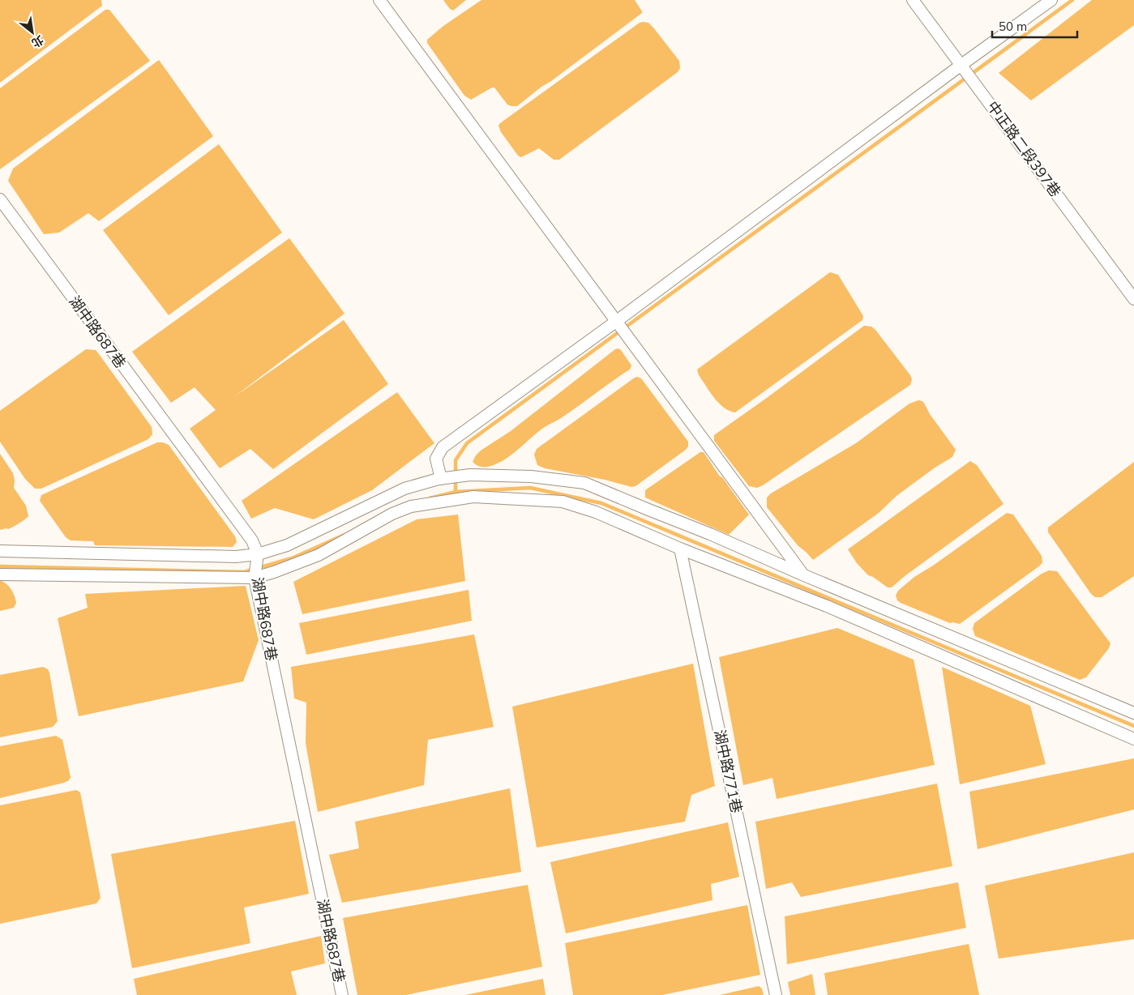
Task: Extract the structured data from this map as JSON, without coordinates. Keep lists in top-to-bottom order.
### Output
{
  "streets": {
    "street": ["中正路二段397巷", "湖中路687巷", "湖中路771巷"]
  },
  "scale_bar": "50 m",
  "north": "bottom right"
}
